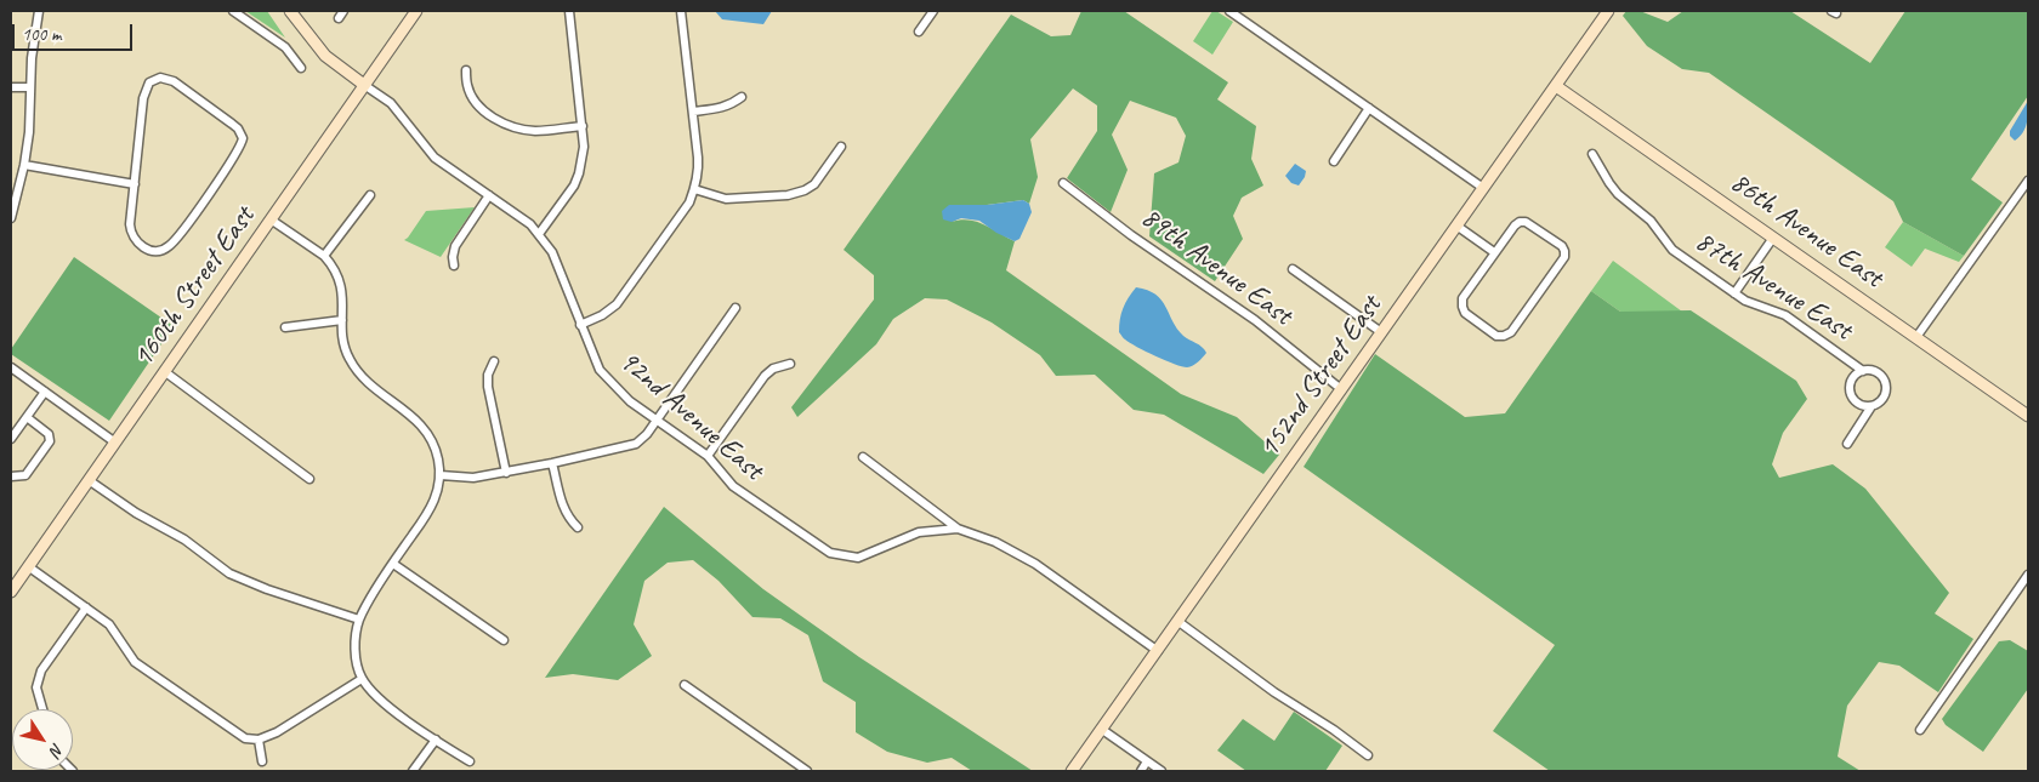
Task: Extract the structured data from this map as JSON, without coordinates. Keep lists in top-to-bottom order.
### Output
{
  "streets": {
    "street": [
      "86th Avenue East",
      "89th Avenue East",
      "87th Avenue East",
      "160th Street East",
      "152nd Street East",
      "92nd Avenue East"
    ]
  },
  "crossings": [
    ["86th Avenue East", "152nd Street East"],
    ["89th Avenue East", "152nd Street East"],
    ["160th Street East", "92nd Avenue East"]
  ],
  "scale_bar": "100 m",
  "north": "bottom right"
}
